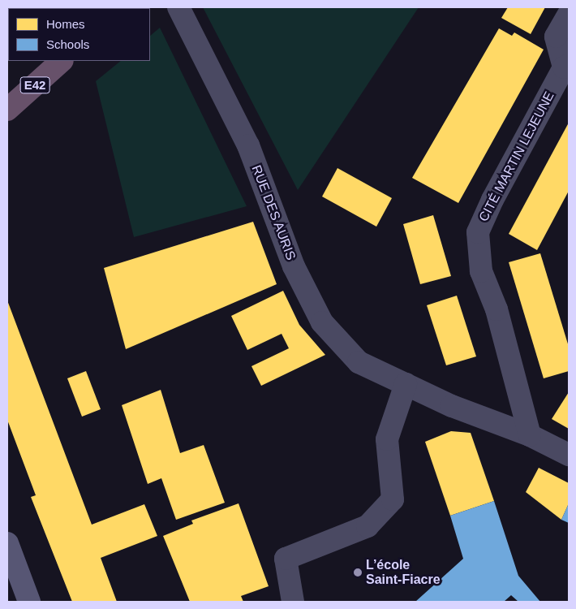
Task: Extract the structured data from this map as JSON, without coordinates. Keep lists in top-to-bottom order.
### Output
{
  "streets": {
    "highway": ["E42"],
    "street": ["CITÉ MARTIN LEJEUNE", "RUE DES AURIS"]
  },
  "crossings": [
    ["CITÉ MARTIN LEJEUNE", "RUE DES AURIS"]
  ],
  "places": ["L’école Saint-Fiacre"],
  "legend": ["Homes", "Schools"]
}
